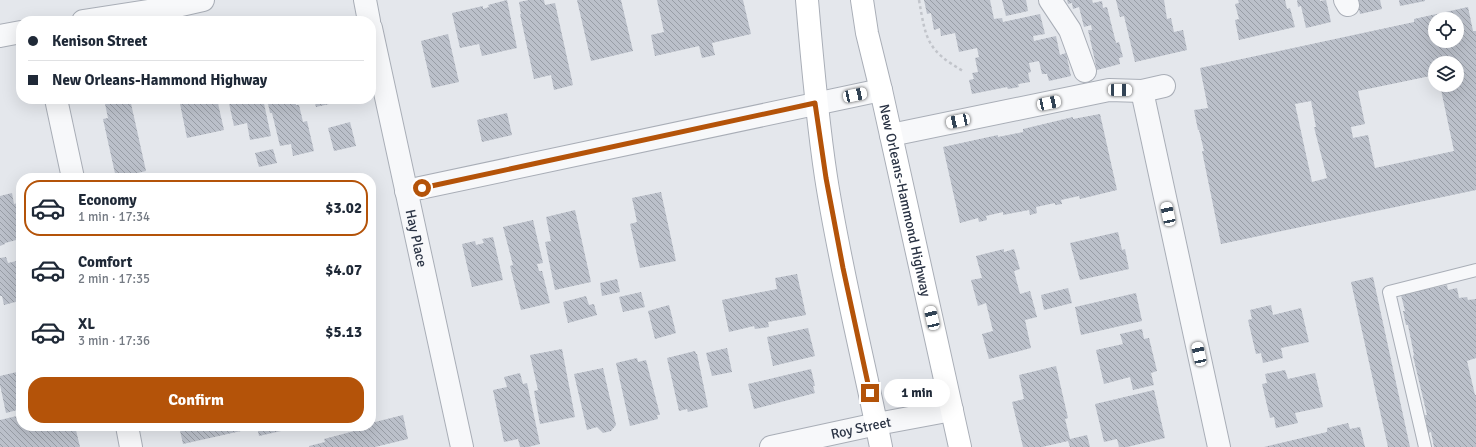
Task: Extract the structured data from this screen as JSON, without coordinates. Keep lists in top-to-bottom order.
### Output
{
  "streets": {
    "main road": ["New Orleans-Hammond Highway"],
    "street": ["Hay Place", "Roy Street"]
  },
  "crossings": [
    ["New Orleans-Hammond Highway", "Roy Street"]
  ],
  "page": {
    "banner": ["Kenison Street", "New Orleans-Hammond Highway"],
    "list": [
      {
        "name": "Economy",
        "note": "1 min · 17:34",
        "value": "$3.02"
      },
      {
        "name": "Comfort",
        "note": "2 min · 17:35",
        "value": "$4.07"
      },
      {
        "name": "XL",
        "note": "3 min · 17:36",
        "value": "$5.13"
      }
    ],
    "buttons": "Confirm",
    "bubble": "1 min"
  }
}
